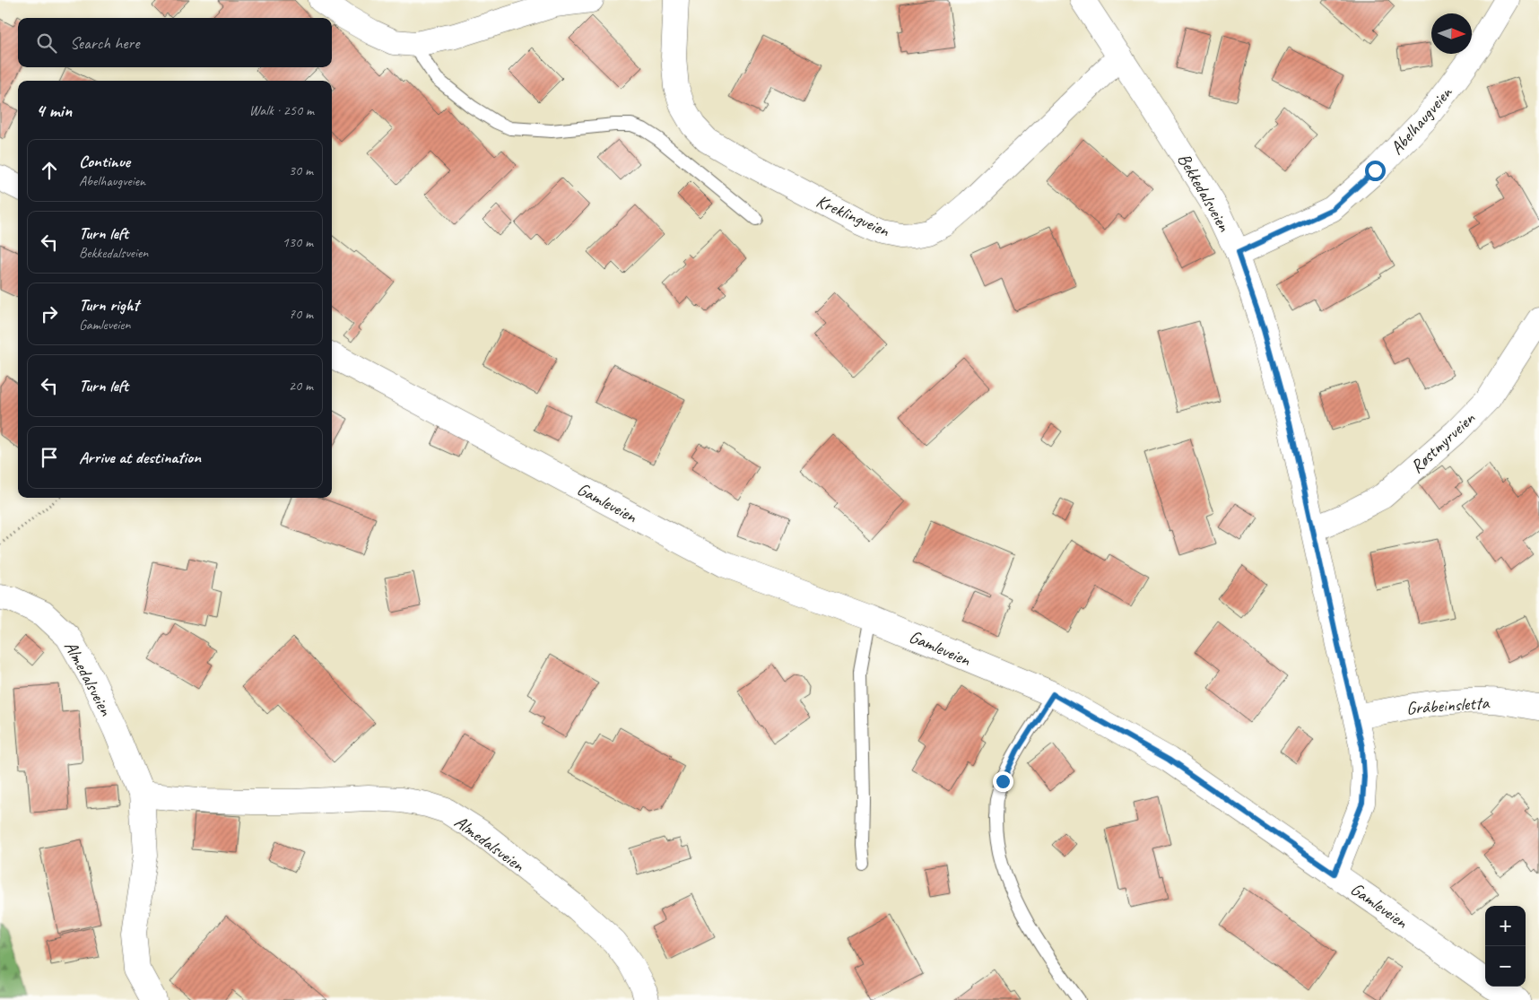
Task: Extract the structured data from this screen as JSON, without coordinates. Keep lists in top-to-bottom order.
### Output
{
  "streets": {
    "street": [
      "Abelhaugveien",
      "Bekkedalsveien",
      "Kreklingveien",
      "Røstmyrveien",
      "Gamleveien",
      "Almedalsveien",
      "Gråbeinsletta"
    ]
  },
  "crossings": [
    ["Abelhaugveien", "Bekkedalsveien"],
    ["Bekkedalsveien", "Kreklingveien"],
    ["Bekkedalsveien", "Røstmyrveien"],
    ["Bekkedalsveien", "Gamleveien"],
    ["Bekkedalsveien", "Gråbeinsletta"]
  ],
  "north": "right",
  "page": {
    "search": "Search here",
    "heading": ["4 min", "Walk · 250 m"],
    "list": [
      ["Continue", "Abelhaugveien", "30 m"],
      ["Turn left", "Bekkedalsveien", "130 m"],
      ["Turn right", "Gamleveien", "70 m"],
      ["Turn left", "20 m"],
      "Arrive at destination"
    ],
    "map_buttons": ["+", "−"]
  }
}
